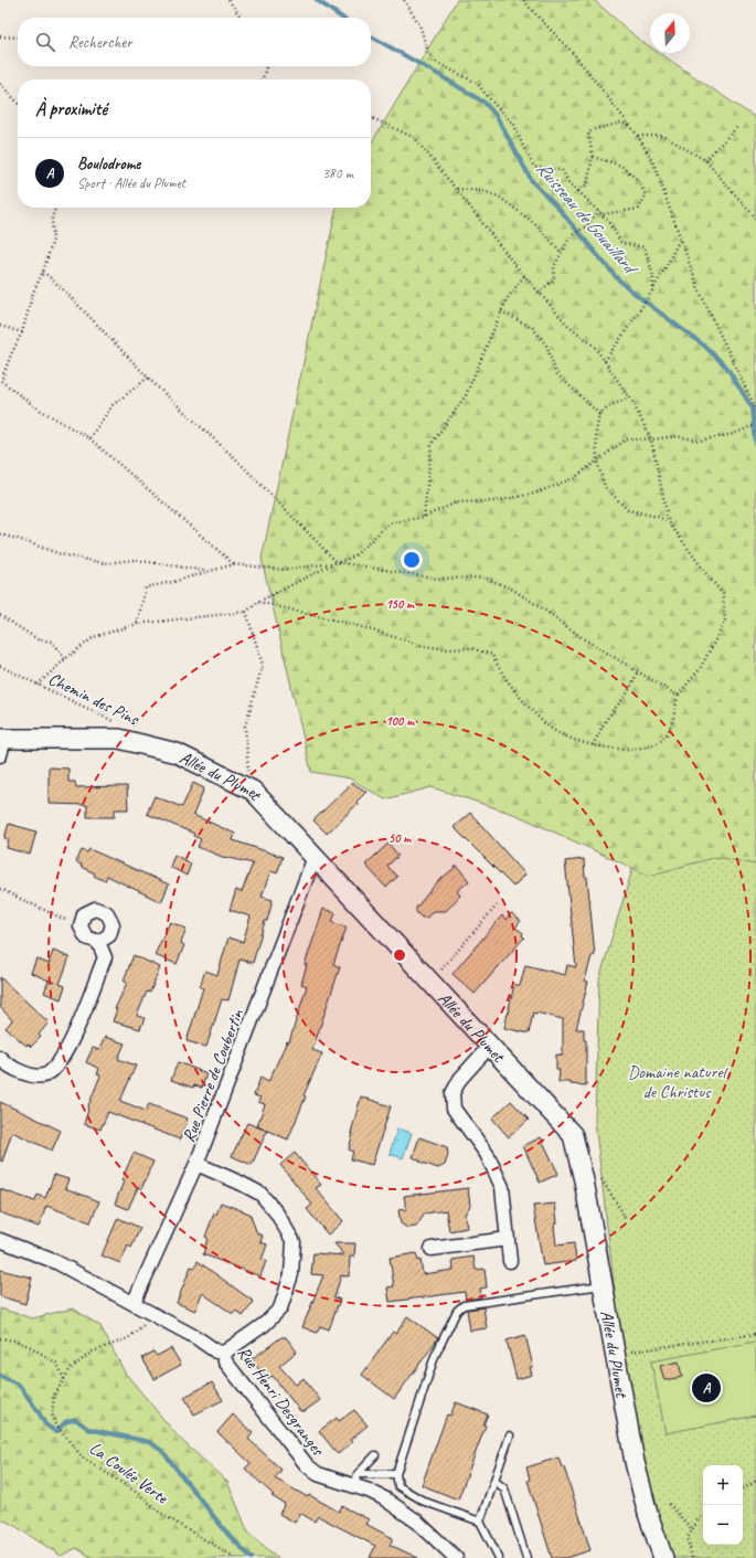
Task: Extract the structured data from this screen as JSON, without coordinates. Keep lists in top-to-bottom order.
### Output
{
  "streets": {
    "street": ["Allée du Plumet", "Rue Pierre de Coubertin", "Rue Henri Desgranges"],
    "path": ["Chemin des Pins", "La Coulée Verte"]
  },
  "crossings": [
    ["Allée du Plumet", "Rue Pierre de Coubertin"],
    ["Rue Pierre de Coubertin", "Rue Henri Desgranges"],
    ["Rue Henri Desgranges", "La Coulée Verte"]
  ],
  "water": ["Ruisseau de Gouaillard"],
  "parks": ["Domaine naturel de Christus"],
  "north": "top",
  "page": {
    "search": "Rechercher",
    "heading": "À proximité",
    "list": [
      {
        "mark": "A",
        "name": "Boulodrome",
        "note": "Sport · Allée du Plumet",
        "value": "380 m"
      }
    ],
    "pins": "A",
    "map_buttons": ["+", "−"]
  },
  "rings": ["150 m", "100 m", "50 m"]
}
